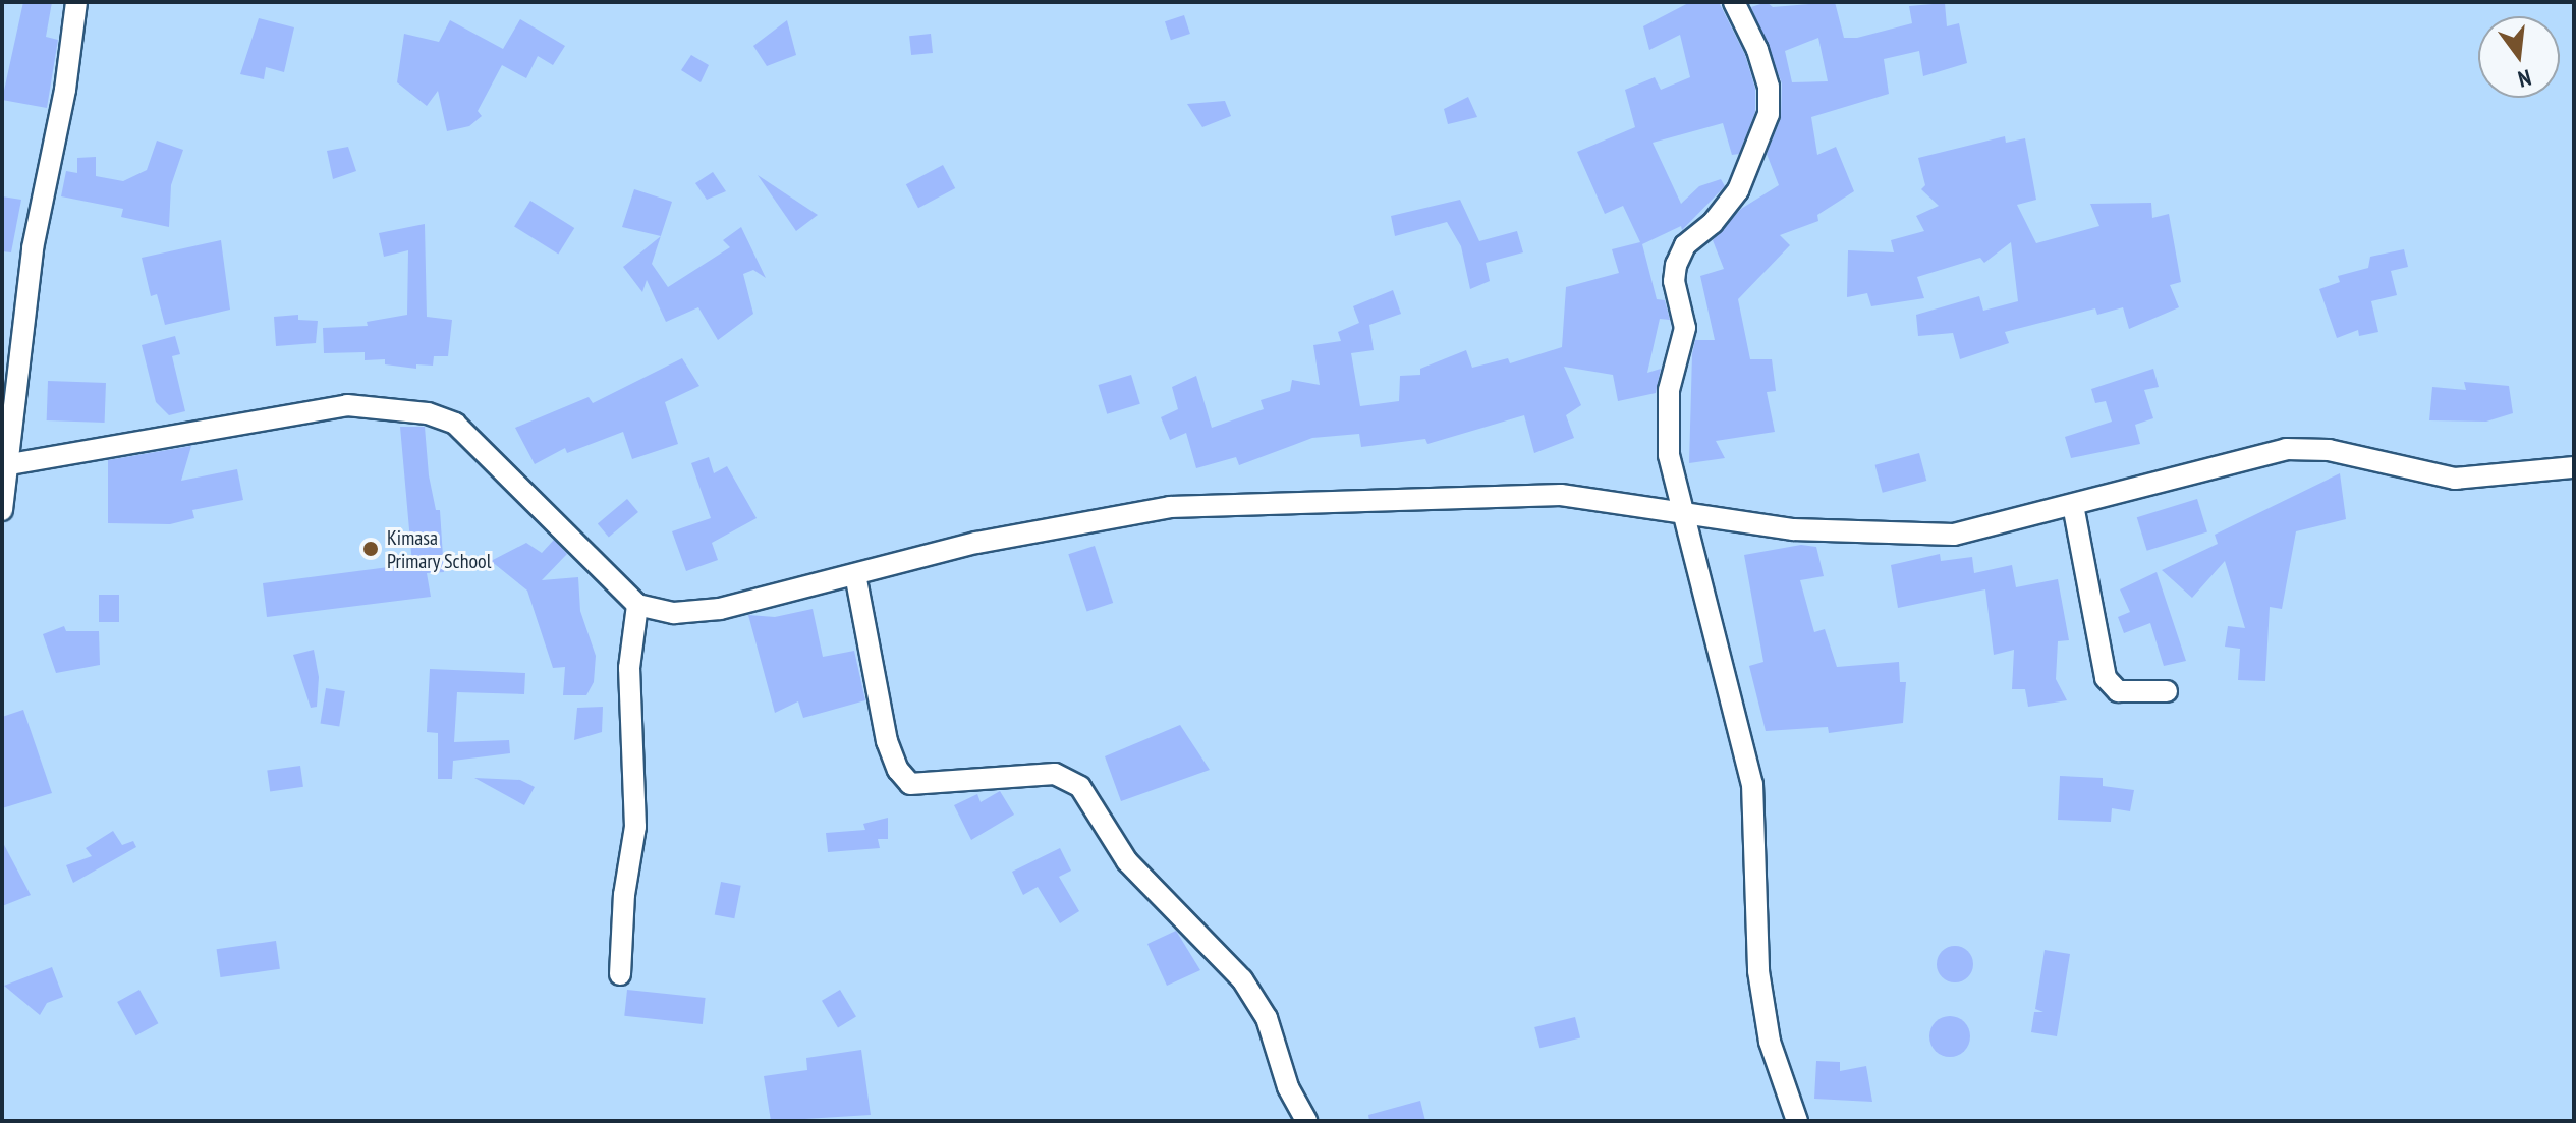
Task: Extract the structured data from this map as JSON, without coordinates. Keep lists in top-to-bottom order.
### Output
{
  "places": ["Kimasa Primary School"],
  "north": "bottom"
}
